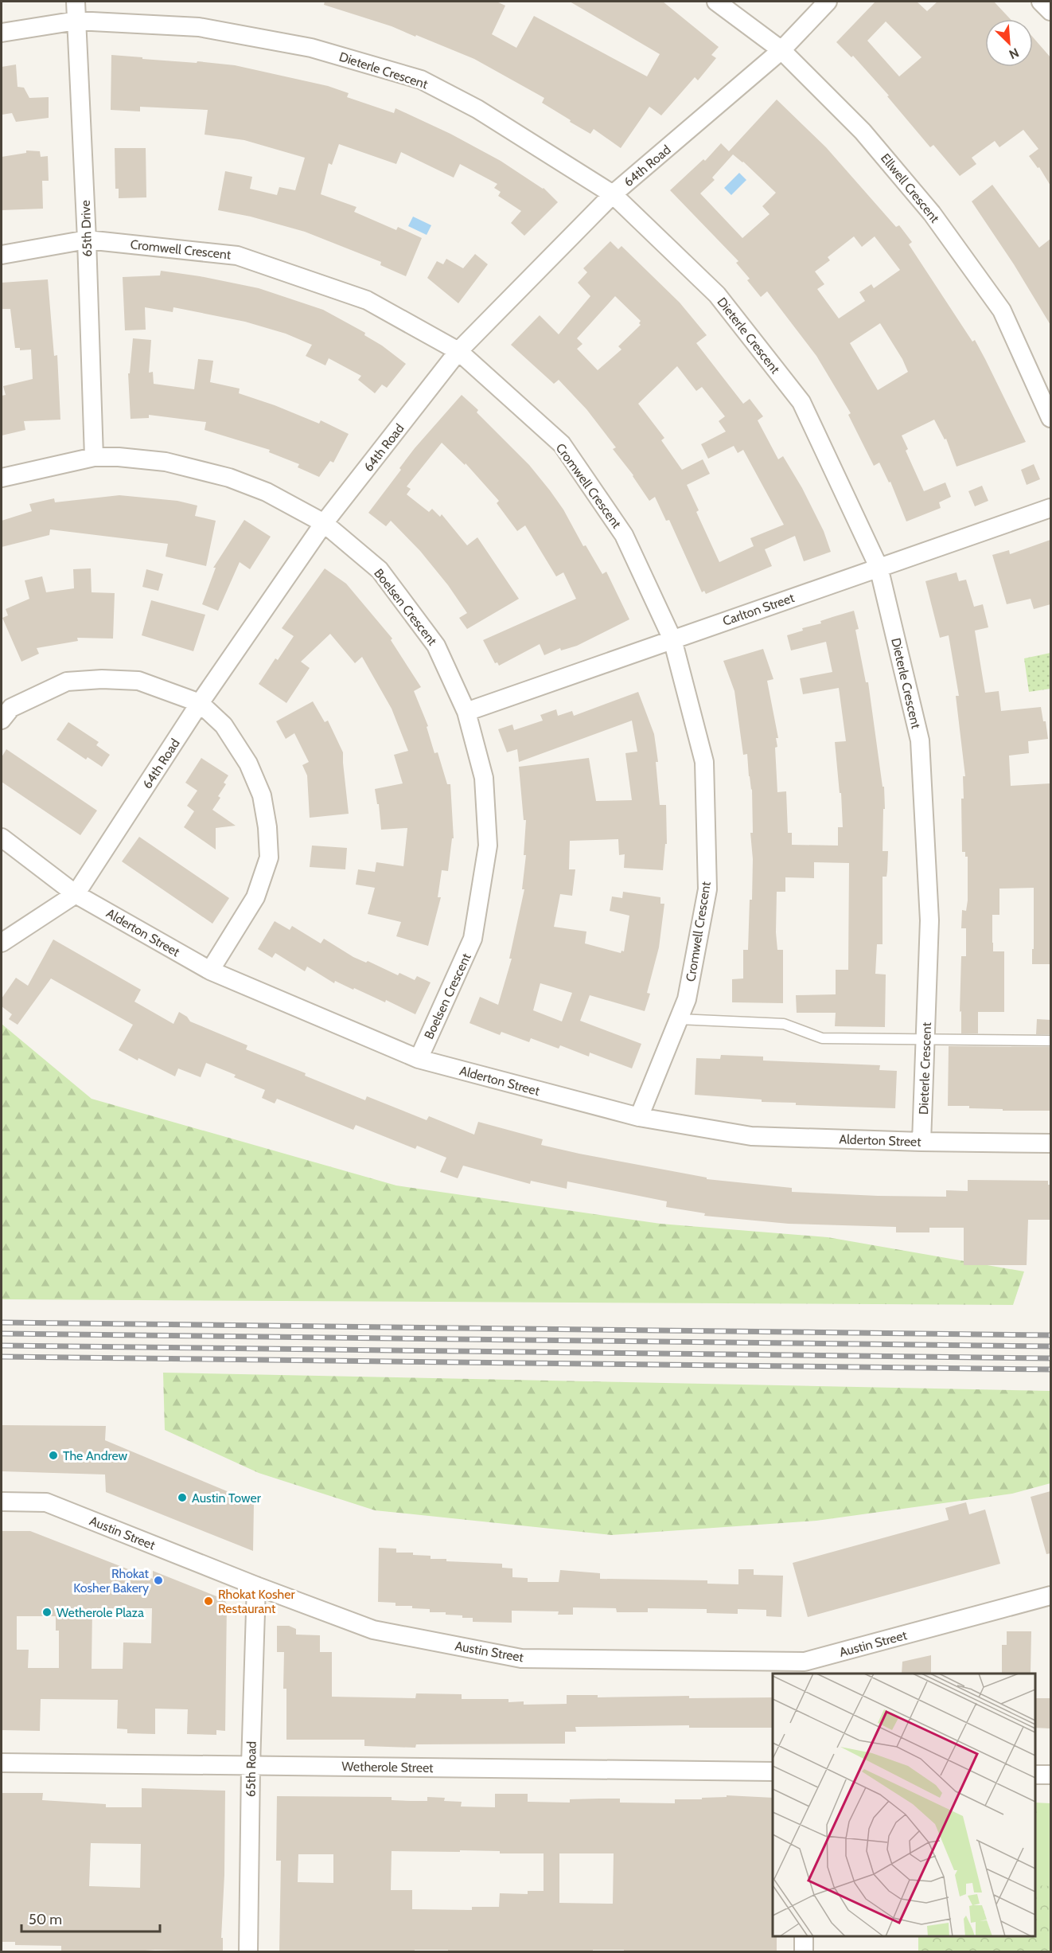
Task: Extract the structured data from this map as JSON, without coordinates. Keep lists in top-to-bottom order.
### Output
{
  "streets": {
    "street": [
      "Dieterle Crescent",
      "64th Road",
      "Ellwell Crescent",
      "65th Drive",
      "Cromwell Crescent",
      "Boelsen Crescent",
      "Carlton Street",
      "Alderton Street",
      "Austin Street",
      "Wetherole Street",
      "65th Road"
    ]
  },
  "crossings": [
    ["Dieterle Crescent", "64th Road"],
    ["Dieterle Crescent", "65th Drive"],
    ["Dieterle Crescent", "Carlton Street"],
    ["Dieterle Crescent", "Alderton Street"],
    ["64th Road", "Ellwell Crescent"],
    ["64th Road", "Cromwell Crescent"],
    ["64th Road", "Boelsen Crescent"],
    ["64th Road", "Alderton Street"],
    ["65th Drive", "Cromwell Crescent"],
    ["65th Drive", "Boelsen Crescent"],
    ["Cromwell Crescent", "Carlton Street"],
    ["Cromwell Crescent", "Alderton Street"],
    ["Boelsen Crescent", "Carlton Street"],
    ["Boelsen Crescent", "Alderton Street"],
    ["Austin Street", "65th Road"],
    ["Wetherole Street", "65th Road"]
  ],
  "places": [
    "The Andrew",
    "Austin Tower",
    "Rhokat Kosher Bakery",
    "Rhokat Kosher Restaurant",
    "Wetherole Plaza"
  ],
  "scale_bar": "50 m",
  "north": "bottom right"
}
